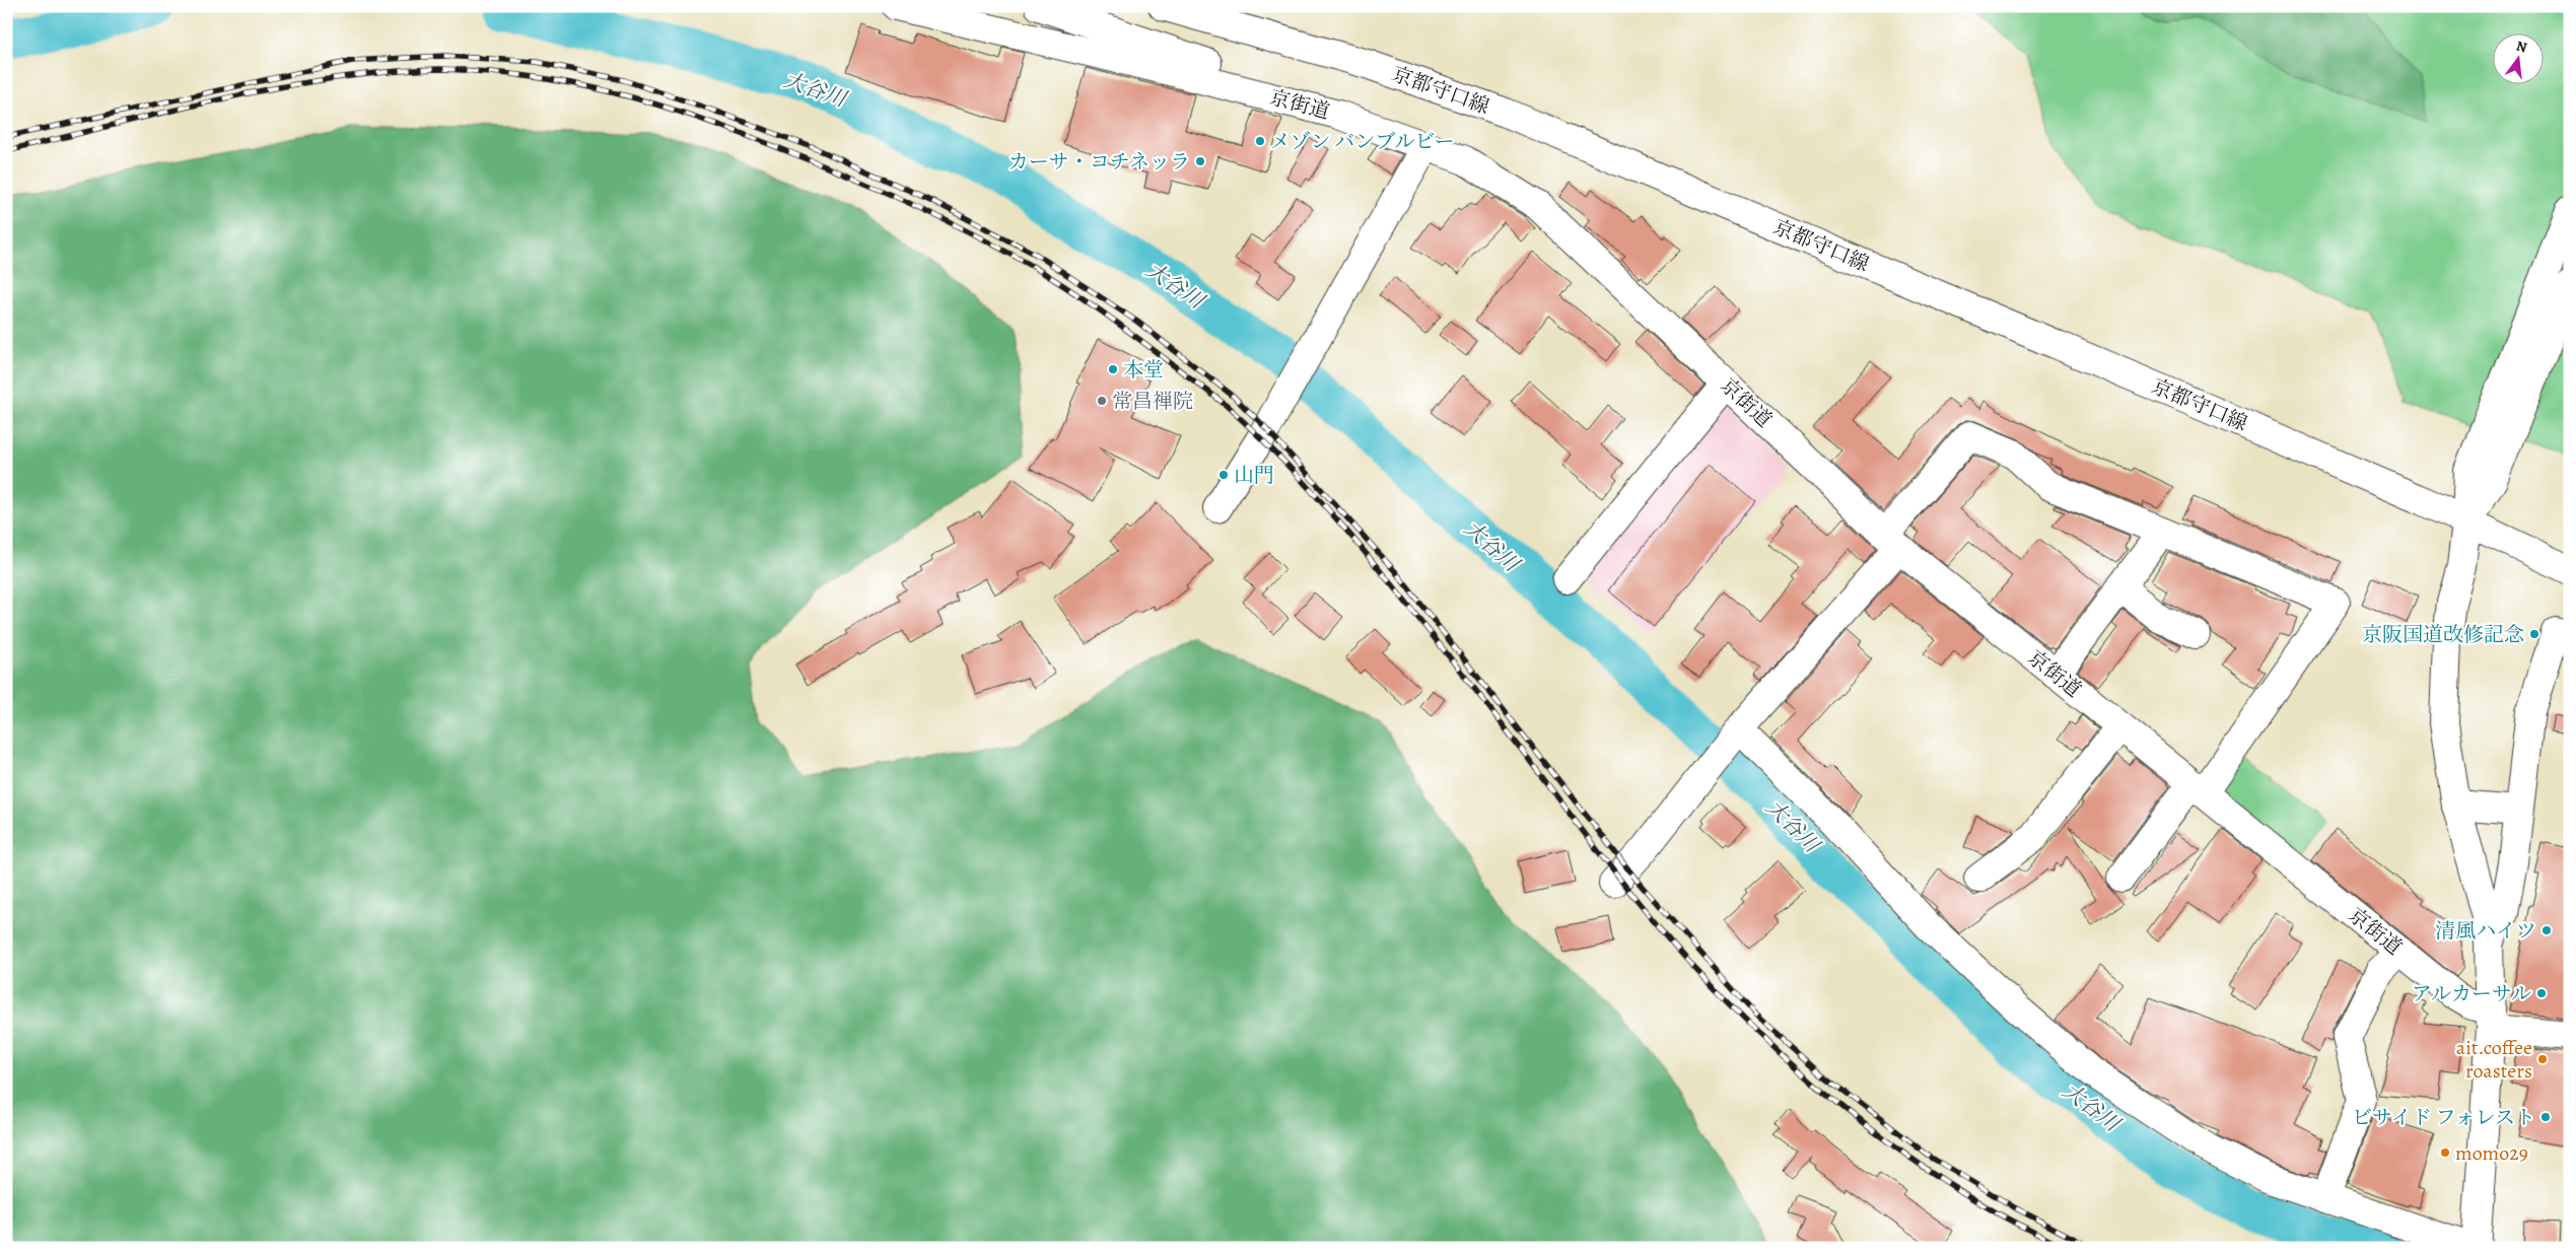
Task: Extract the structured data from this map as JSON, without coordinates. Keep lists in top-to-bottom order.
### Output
{
  "streets": {
    "street": ["京都守口線", "京街道"]
  },
  "water": ["大谷川"],
  "places": [
    "メゾン バンブルビー",
    "カーサ・コチネッラ",
    "本堂",
    "常昌禅院",
    "山門",
    "京阪国道改修記念",
    "清風ハイツ",
    "アルカーサル",
    "ait.coffee roasters",
    "ビサイド フォレスト",
    "momo29"
  ],
  "north": "top"
}
